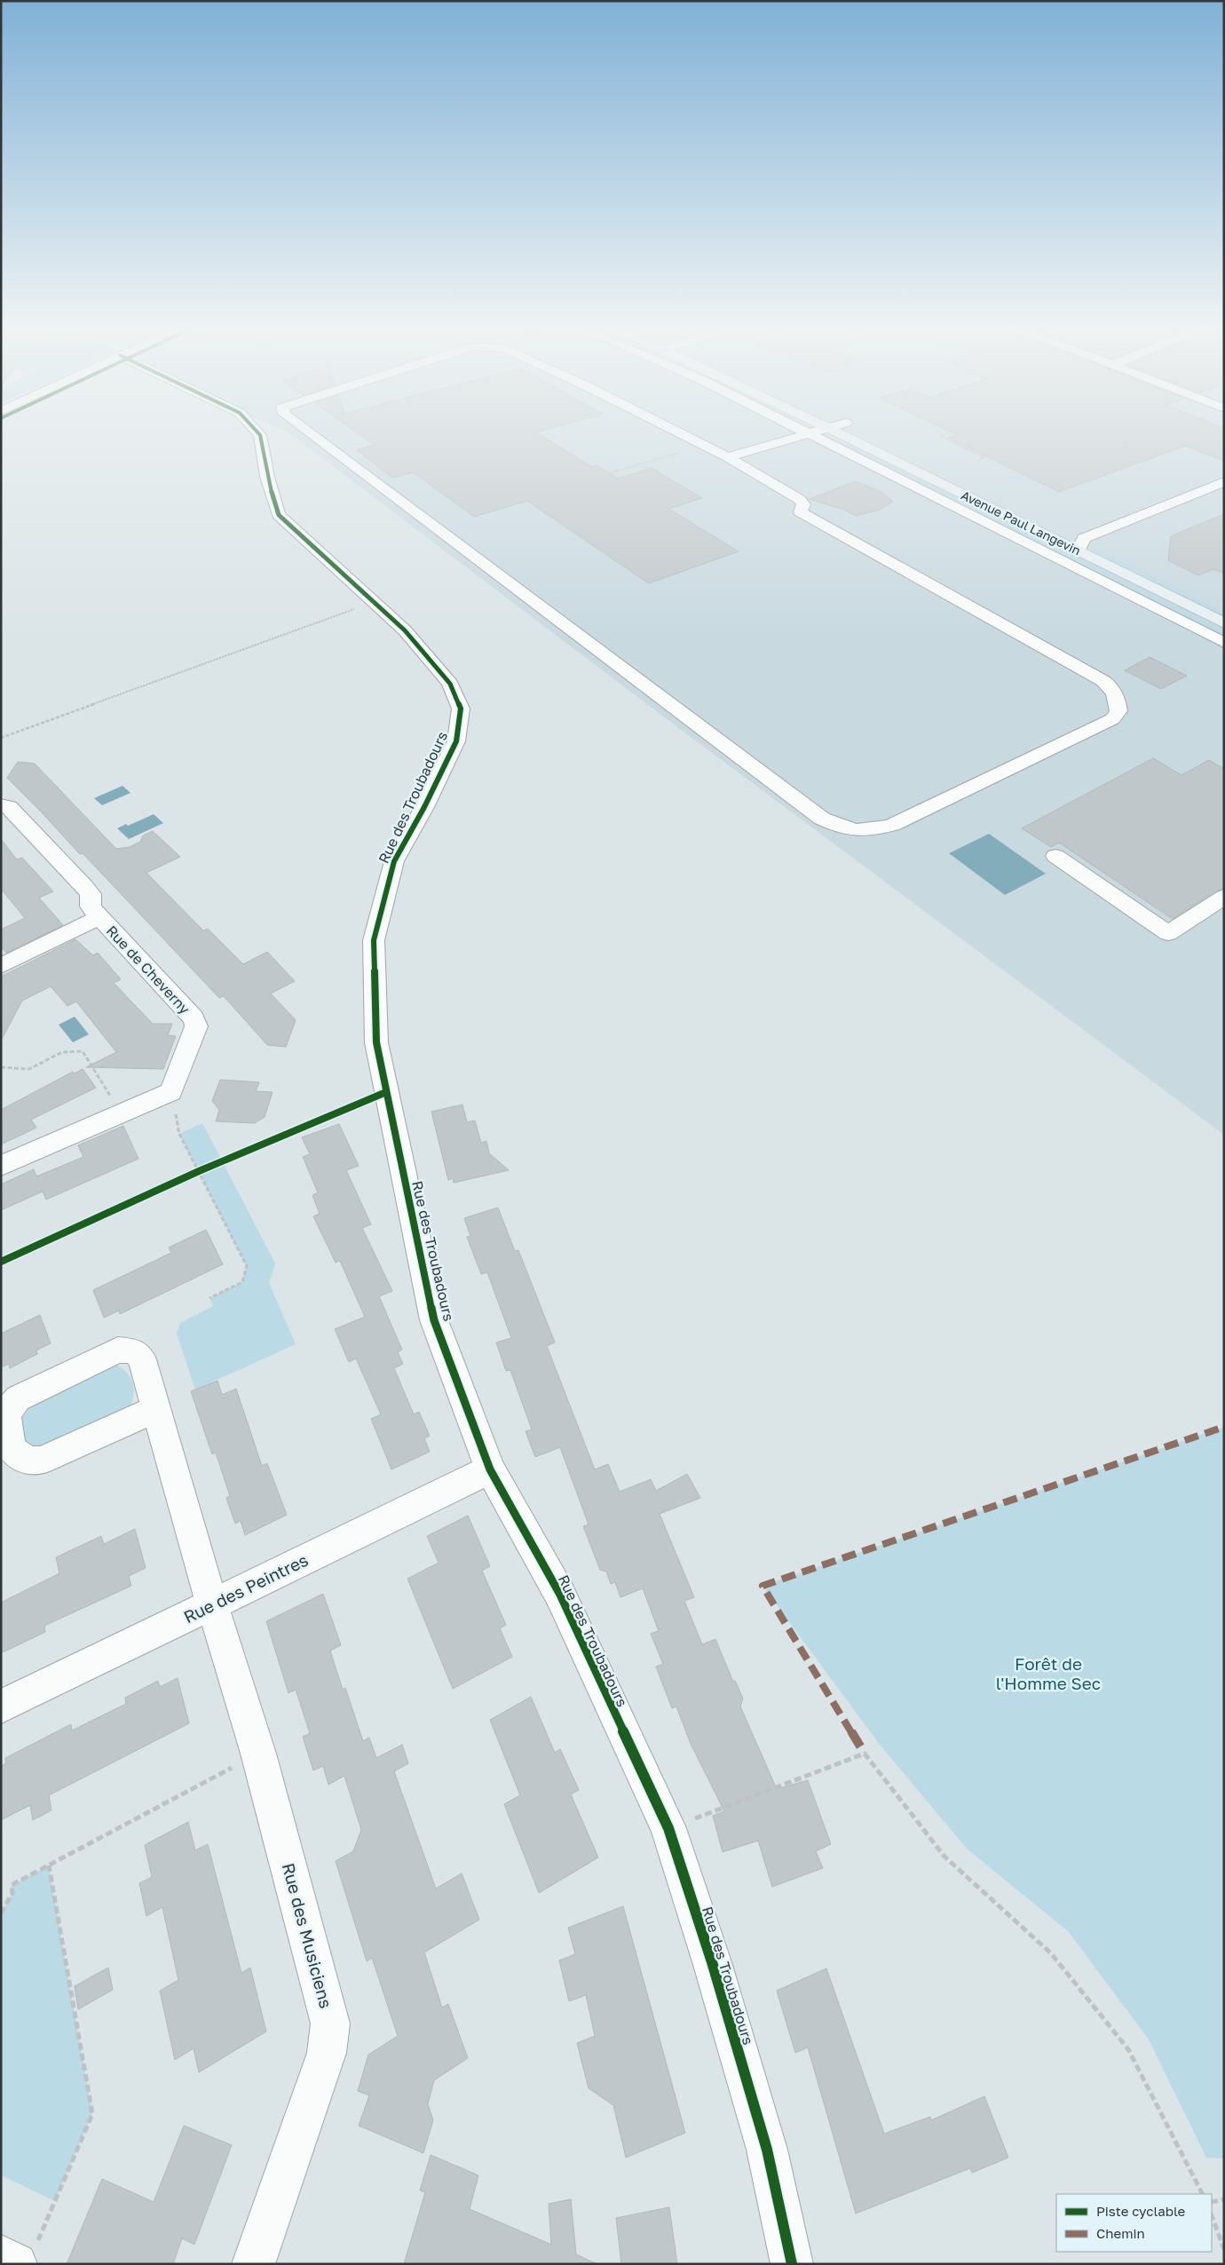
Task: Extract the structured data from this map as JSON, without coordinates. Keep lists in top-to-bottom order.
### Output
{
  "streets": {
    "main road": ["Avenue Paul Langevin"],
    "street": [
      "Rue des Troubadours",
      "Rue de Cheverny",
      "Rue des Peintres",
      "Rue des Musiciens"
    ]
  },
  "crossings": [
    ["Rue des Troubadours", "Rue des Peintres"],
    ["Rue des Peintres", "Rue des Musiciens"]
  ],
  "parks": ["Forêt de l'Homme Sec"],
  "legend": ["Piste cyclable", "Chemin"]
}
